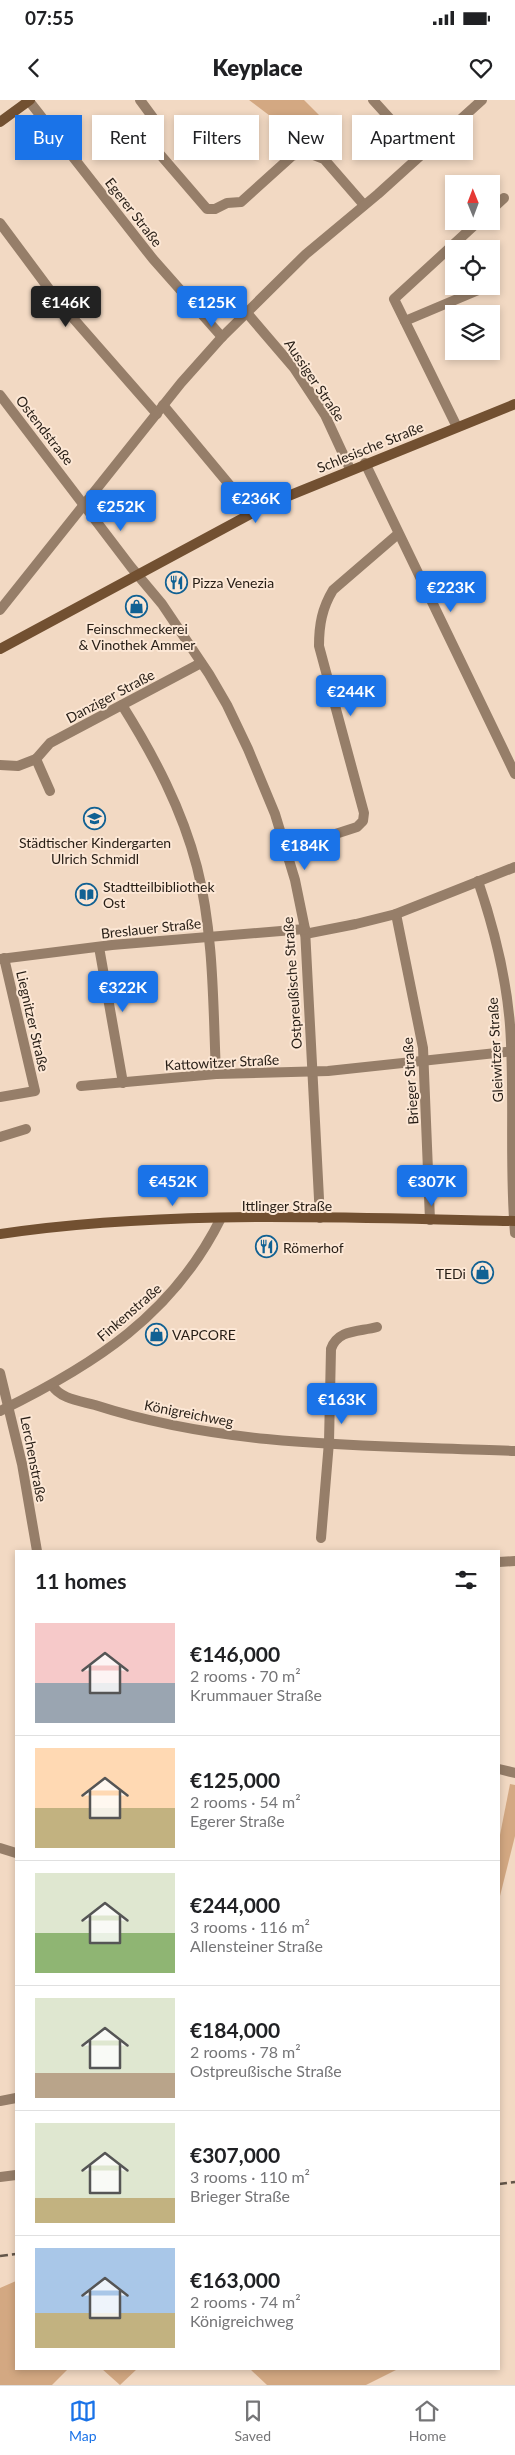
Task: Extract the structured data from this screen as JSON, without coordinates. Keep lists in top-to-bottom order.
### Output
{
  "streets": {
    "street": [
      "Egerer Straße",
      "Aussiger Straße",
      "Ostendstraße",
      "Schlesische Straße",
      "Danziger Straße",
      "Breslauer Straße",
      "Ostpreußische Straße",
      "Liegnitzer Straße",
      "Gleiwitzer Straße",
      "Kattowitzer Straße",
      "Brieger Straße",
      "Ittlinger Straße",
      "Finkenstraße",
      "Königreichweg",
      "Lerchenstraße"
    ]
  },
  "crossings": [
    ["Aussiger Straße", "Schlesische Straße"],
    ["Ostendstraße", "Ostpreußische Straße"],
    ["Schlesische Straße", "Ostpreußische Straße"],
    ["Danziger Straße", "Ostpreußische Straße"],
    ["Breslauer Straße", "Ostpreußische Straße"],
    ["Breslauer Straße", "Liegnitzer Straße"],
    ["Breslauer Straße", "Gleiwitzer Straße"],
    ["Breslauer Straße", "Brieger Straße"],
    ["Ostpreußische Straße", "Kattowitzer Straße"],
    ["Ostpreußische Straße", "Ittlinger Straße"],
    ["Gleiwitzer Straße", "Kattowitzer Straße"],
    ["Gleiwitzer Straße", "Ittlinger Straße"],
    ["Kattowitzer Straße", "Brieger Straße"],
    ["Brieger Straße", "Ittlinger Straße"],
    ["Ittlinger Straße", "Finkenstraße"],
    ["Finkenstraße", "Königreichweg"],
    ["Finkenstraße", "Lerchenstraße"]
  ],
  "places": {
    "restaurant": ["Pizza Venezia", "Römerhof"],
    "shop": ["Feinschmeckerei & Vinothek Ammer", "TEDi", "VAPCORE"],
    "school or university": ["Städtischer Kindergarten Ulrich Schmidl"],
    "library": ["Stadtteilbibliothek Ost"]
  },
  "north": "top",
  "page": {
    "status": "07:55",
    "header": "Keyplace",
    "chip": [
      "Buy",
      "Rent",
      "Filters",
      "New",
      "Apartment"
    ],
    "price": [
      "€146K",
      "€125K",
      "€236K",
      "€252K",
      "€223K",
      "€244K",
      "€184K",
      "€322K",
      "€452K",
      "€307K",
      "€163K"
    ],
    "heading": "11 homes",
    "list": [
      {
        "name": "€146,000",
        "note": "2 rooms · 70 m² · Krummauer Straße"
      },
      {
        "name": "€125,000",
        "note": "2 rooms · 54 m² · Egerer Straße"
      },
      {
        "name": "€244,000",
        "note": "3 rooms · 116 m² · Allensteiner Straße"
      },
      {
        "name": "€184,000",
        "note": "2 rooms · 78 m² · Ostpreußische Straße"
      },
      {
        "name": "€307,000",
        "note": "3 rooms · 110 m² · Brieger Straße"
      },
      {
        "name": "€163,000",
        "note": "2 rooms · 74 m² · Königreichweg"
      }
    ],
    "tabs": ["Map", "Saved", "Home"]
  }
}
